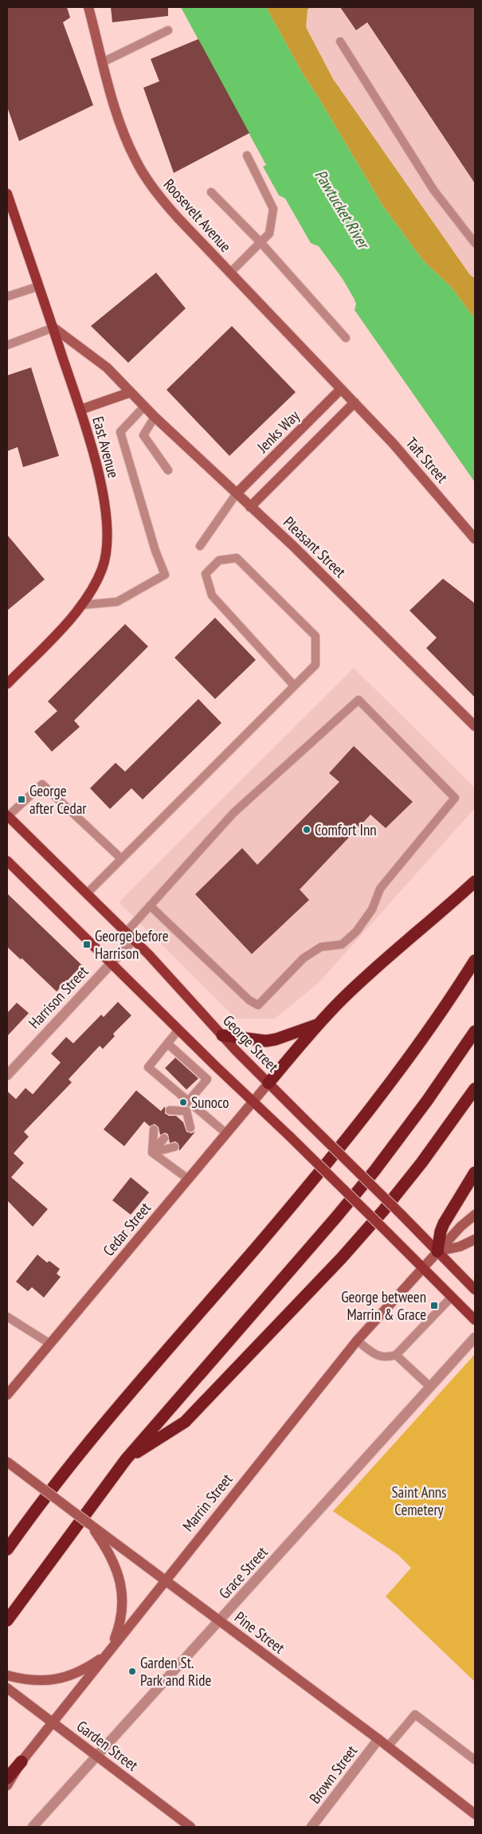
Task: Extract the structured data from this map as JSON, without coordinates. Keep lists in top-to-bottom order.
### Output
{
  "streets": {
    "main road": [
      "Roosevelt Avenue",
      "Jenks Way",
      "East Avenue",
      "Taft Street",
      "Pleasant Street",
      "George Street",
      "Cedar Street",
      "Marrin Street",
      "Pine Street",
      "Garden Street"
    ],
    "street": ["Harrison Street", "Grace Street", "Brown Street"]
  },
  "crossings": [
    ["Roosevelt Avenue", "Jenks Way"],
    ["Roosevelt Avenue", "Taft Street"],
    ["Jenks Way", "Pleasant Street"],
    ["East Avenue", "Pleasant Street"],
    ["Harrison Street", "George Street"],
    ["George Street", "Cedar Street"],
    ["Marrin Street", "Pine Street"],
    ["Marrin Street", "Garden Street"],
    ["Grace Street", "Pine Street"],
    ["Grace Street", "Garden Street"],
    ["Pine Street", "Brown Street"]
  ],
  "water": ["Pawtucket River"],
  "parks": ["Saint Anns Cemetery"],
  "places": {
    "transit": ["George after Cedar", "George before Harrison", "George between Marrin & Grace"],
    "other": ["Comfort Inn", "Sunoco", "Garden St. Park and Ride"]
  }
}
